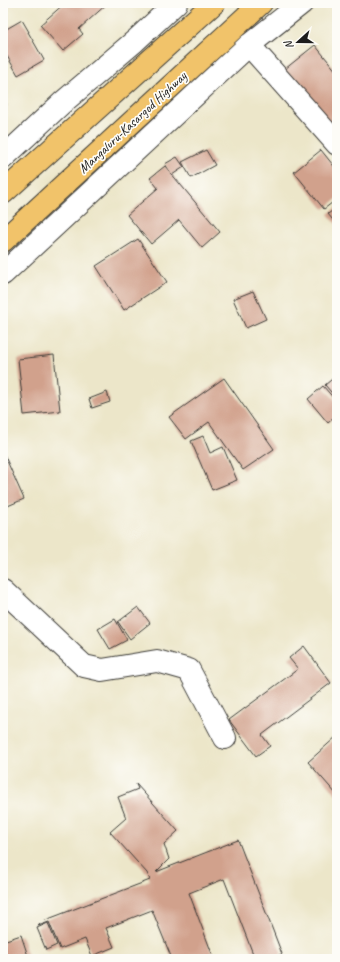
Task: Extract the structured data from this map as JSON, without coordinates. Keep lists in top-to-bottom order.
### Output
{
  "streets": {
    "highway": ["Mangaluru-Kasargod Highway"]
  },
  "north": "left"
}
